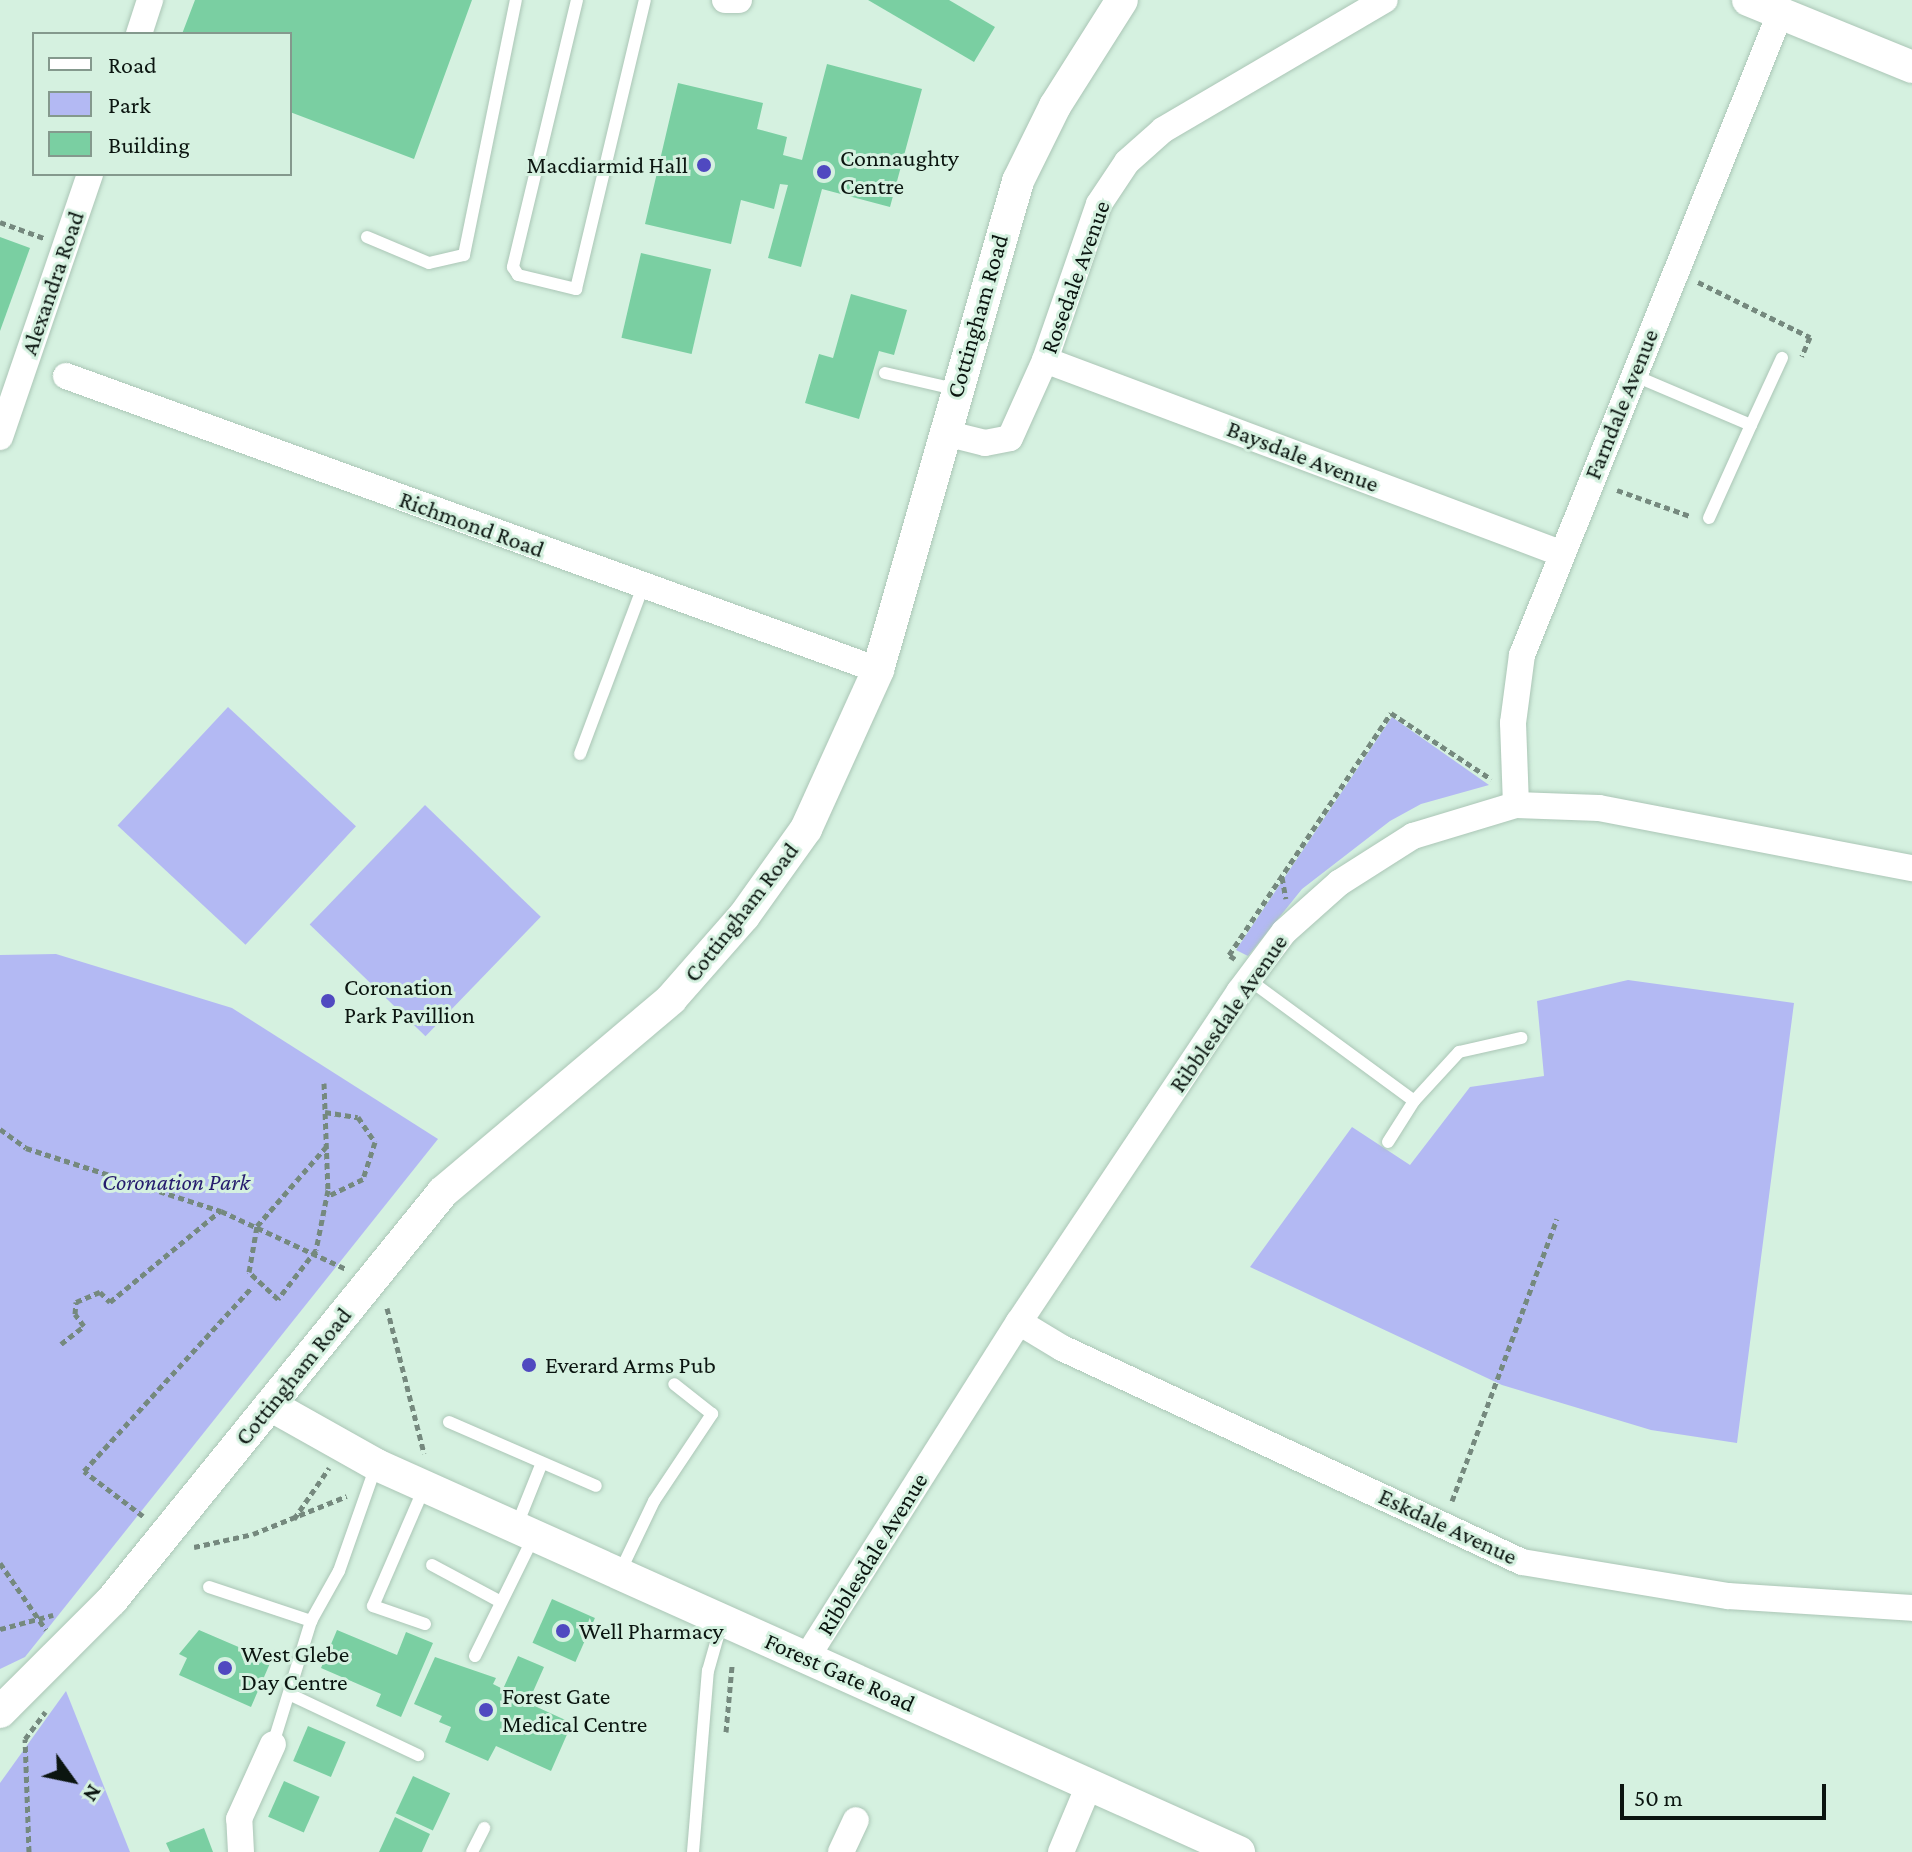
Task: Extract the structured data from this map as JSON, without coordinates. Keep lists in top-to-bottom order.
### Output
{
  "streets": {
    "street": [
      "Rosedale Avenue",
      "Alexandra Road",
      "Cottingham Road",
      "Farndale Avenue",
      "Baysdale Avenue",
      "Richmond Road",
      "Ribblesdale Avenue",
      "Eskdale Avenue",
      "Forest Gate Road"
    ]
  },
  "crossings": [
    ["Rosedale Avenue", "Cottingham Road"],
    ["Rosedale Avenue", "Baysdale Avenue"],
    ["Cottingham Road", "Richmond Road"],
    ["Cottingham Road", "Forest Gate Road"],
    ["Farndale Avenue", "Baysdale Avenue"],
    ["Farndale Avenue", "Ribblesdale Avenue"],
    ["Ribblesdale Avenue", "Eskdale Avenue"],
    ["Ribblesdale Avenue", "Forest Gate Road"]
  ],
  "parks": ["Coronation Park"],
  "places": [
    "Macdiarmid Hall",
    "Connaughty Centre",
    "Coronation Park Pavillion",
    "Everard Arms Pub",
    "Well Pharmacy",
    "West Glebe Day Centre",
    "Forest Gate Medical Centre"
  ],
  "legend": ["Road", "Park", "Building"],
  "scale_bar": "50 m",
  "north": "bottom right"
}
